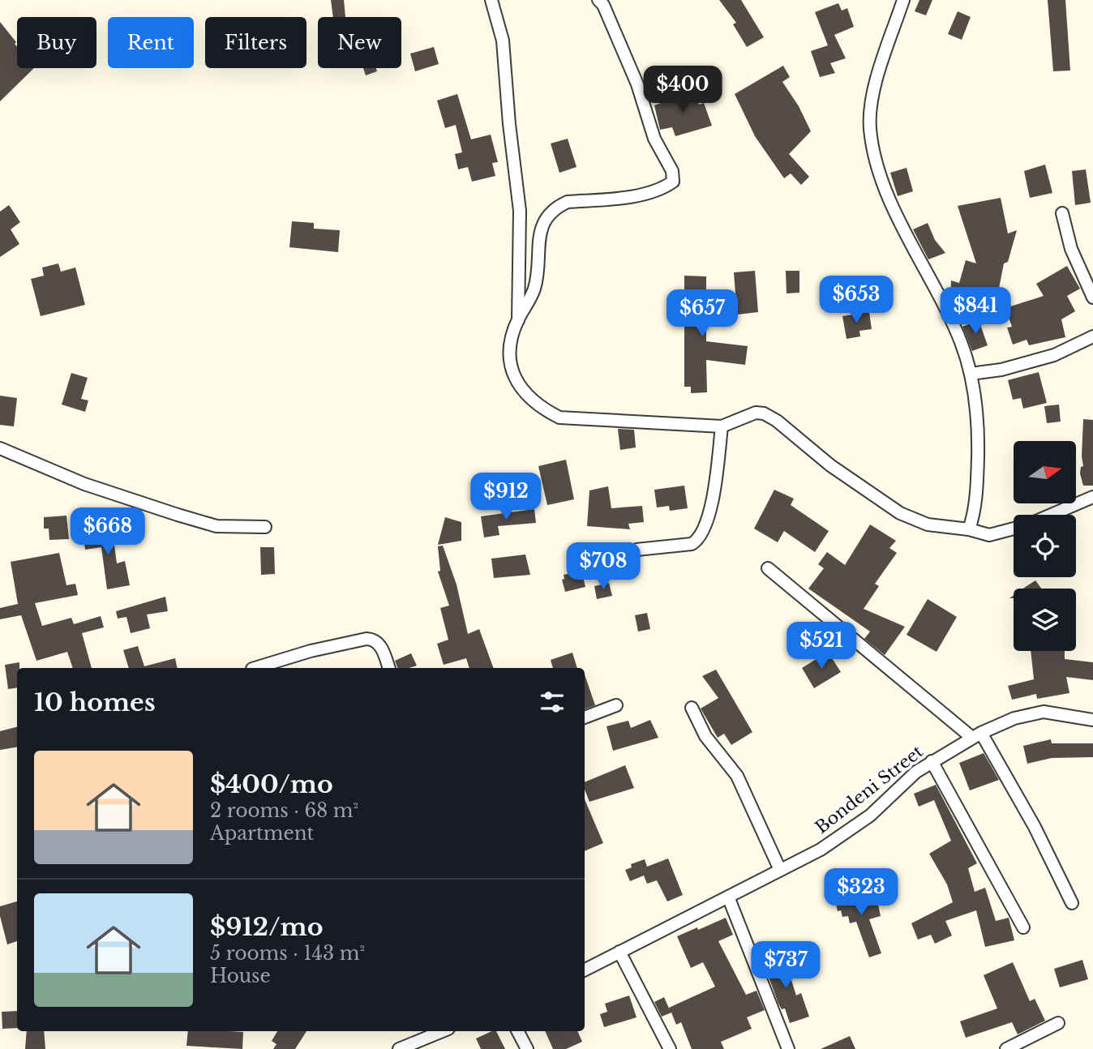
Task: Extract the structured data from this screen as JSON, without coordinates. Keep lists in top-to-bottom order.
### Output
{
  "streets": {
    "street": ["Bondeni Street"]
  },
  "north": "right",
  "page": {
    "chip": [
      "Buy",
      "Rent",
      "Filters",
      "New"
    ],
    "price": [
      "$400",
      "$653",
      "$841",
      "$657",
      "$912",
      "$668",
      "$708",
      "$521",
      "$323",
      "$737"
    ],
    "heading": "10 homes",
    "list": [
      {
        "name": "$400/mo",
        "note": "2 rooms · 68 m² · Apartment"
      },
      {
        "name": "$912/mo",
        "note": "5 rooms · 143 m² · House"
      }
    ]
  }
}
